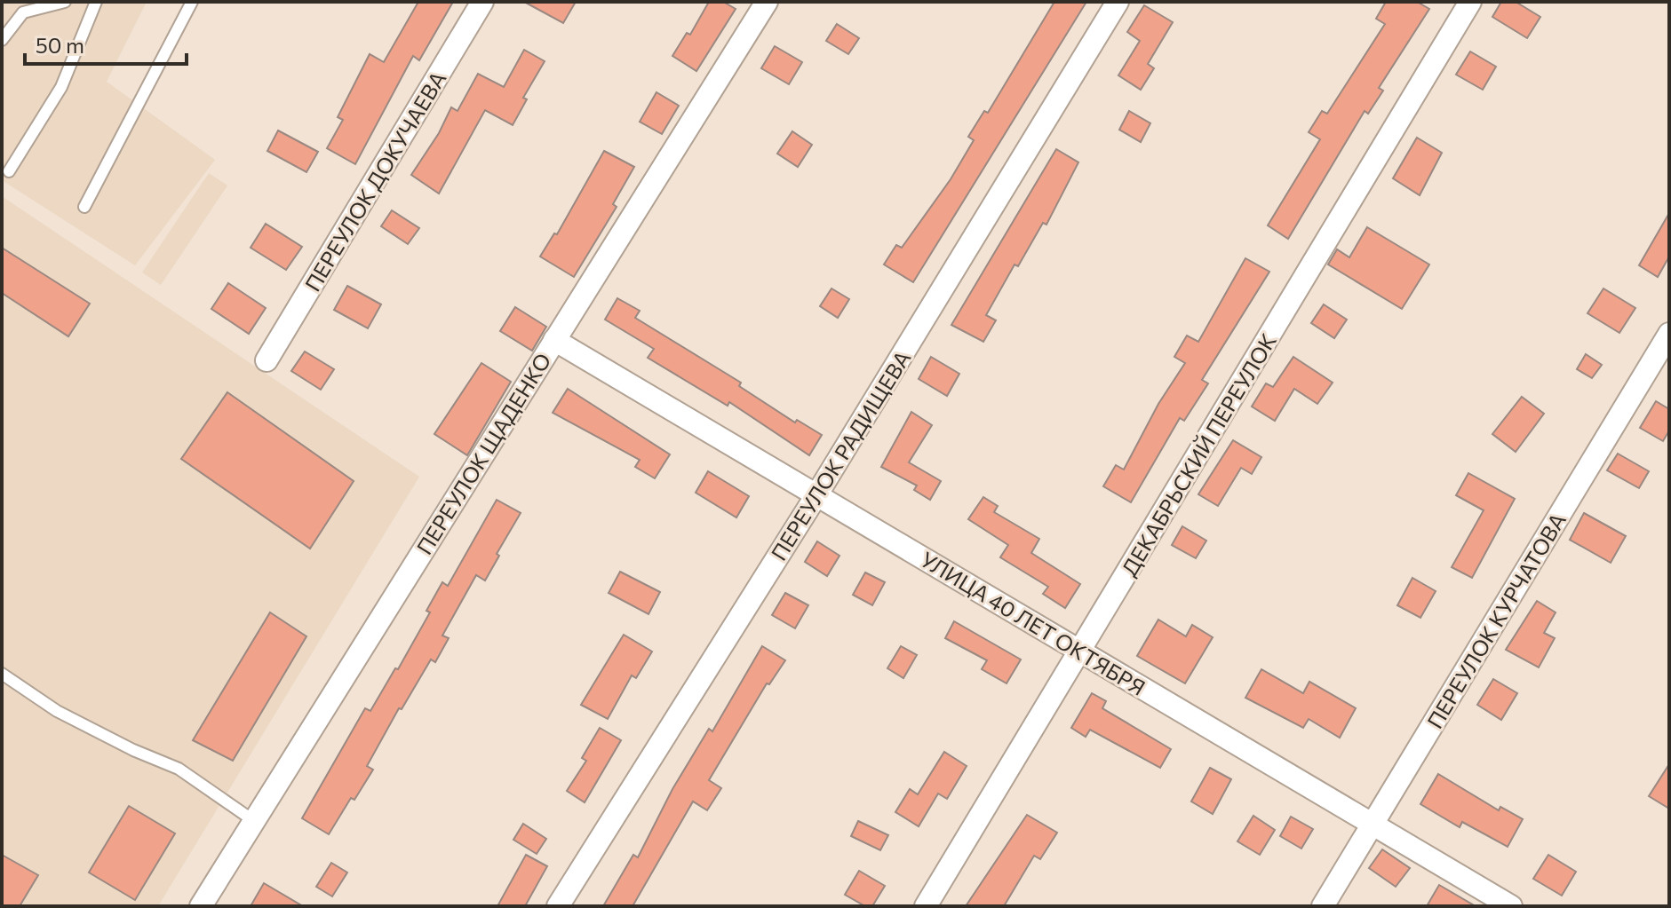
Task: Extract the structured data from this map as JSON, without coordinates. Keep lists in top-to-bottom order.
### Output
{
  "streets": {
    "street": [
      "ПЕРЕУЛОК ДОКУЧАЕВА",
      "ПЕРЕУЛОК ЩАДЕНКО",
      "ДЕКАБРЬСКИЙ ПЕРЕУЛОК",
      "ПЕРЕУЛОК РАДИЩЕВА",
      "ПЕРЕУЛОК КУРЧАТОВА",
      "УЛИЦА 40 ЛЕТ ОКТЯБРЯ"
    ]
  },
  "crossings": [
    ["ПЕРЕУЛОК ЩАДЕНКО", "УЛИЦА 40 ЛЕТ ОКТЯБРЯ"],
    ["ДЕКАБРЬСКИЙ ПЕРЕУЛОК", "УЛИЦА 40 ЛЕТ ОКТЯБРЯ"],
    ["ПЕРЕУЛОК РАДИЩЕВА", "УЛИЦА 40 ЛЕТ ОКТЯБРЯ"],
    ["ПЕРЕУЛОК КУРЧАТОВА", "УЛИЦА 40 ЛЕТ ОКТЯБРЯ"]
  ],
  "scale_bar": "50 m"
}
